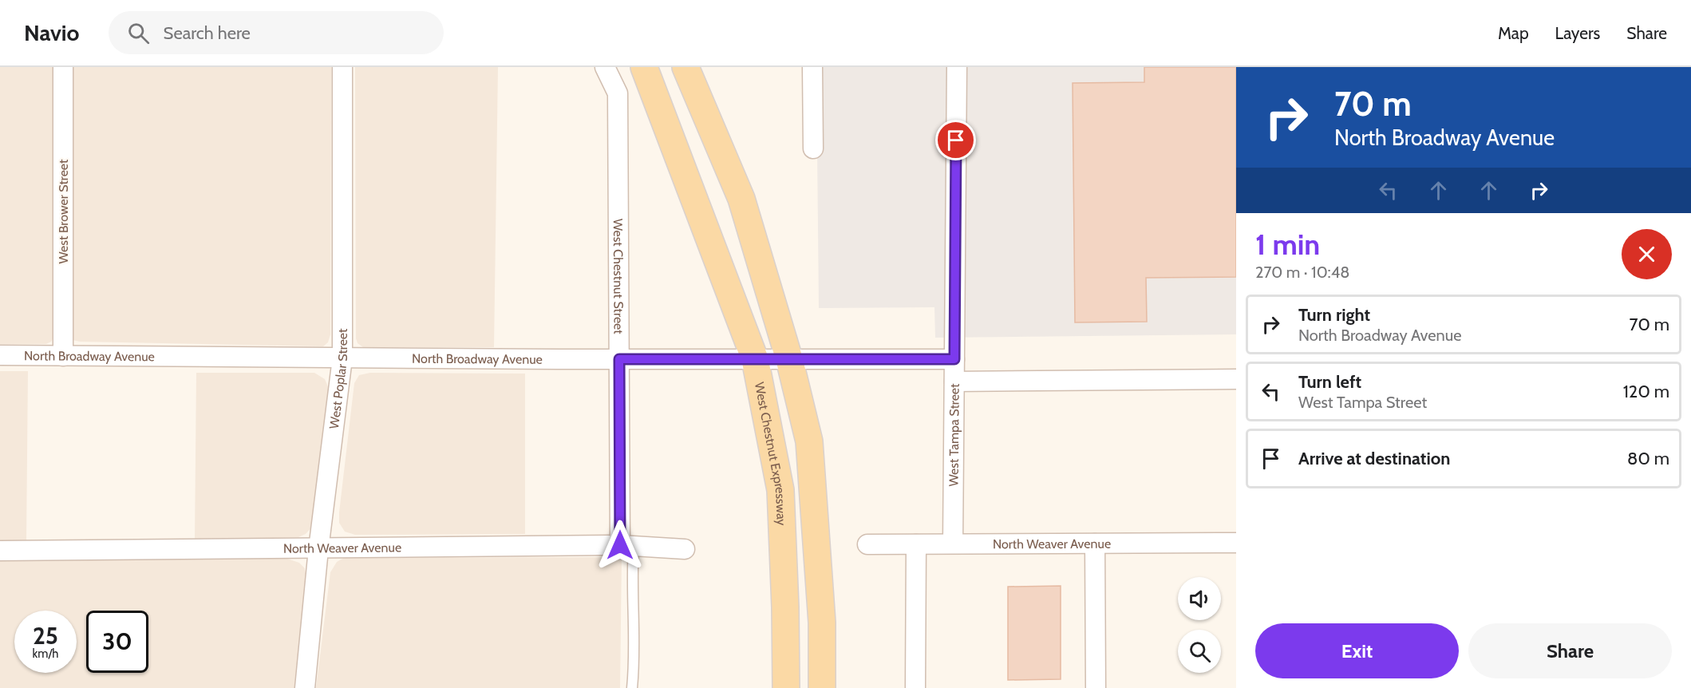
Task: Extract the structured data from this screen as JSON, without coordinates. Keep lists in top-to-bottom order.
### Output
{
  "streets": {
    "main road": ["West Chestnut Expressway"],
    "street": [
      "West Brower Street",
      "West Chestnut Street",
      "North Broadway Avenue",
      "West Poplar Street",
      "West Tampa Street",
      "North Weaver Avenue"
    ]
  },
  "crossings": [
    ["West Brower Street", "North Broadway Avenue"],
    ["West Chestnut Street", "North Broadway Avenue"],
    ["West Chestnut Street", "North Weaver Avenue"],
    ["North Broadway Avenue", "West Poplar Street"],
    ["North Broadway Avenue", "West Tampa Street"],
    ["North Broadway Avenue", "West Chestnut Expressway"],
    ["West Poplar Street", "North Weaver Avenue"],
    ["West Tampa Street", "North Weaver Avenue"]
  ],
  "page": {
    "header": "Navio",
    "search": "Search here",
    "nav": ["Map", "Layers", "Share"],
    "turn": ["70 m", "North Broadway Avenue"],
    "heading": ["1 min", "270 m · 10:48"],
    "list": [
      {
        "name": "Turn right",
        "note": "North Broadway Avenue",
        "value": "70 m"
      },
      {
        "name": "Turn left",
        "note": "West Tampa Street",
        "value": "120 m"
      },
      {
        "name": "Arrive at destination",
        "value": "80 m"
      }
    ],
    "speed": "25 km/h",
    "limit": "30",
    "buttons": ["Exit", "Share"]
  }
}
